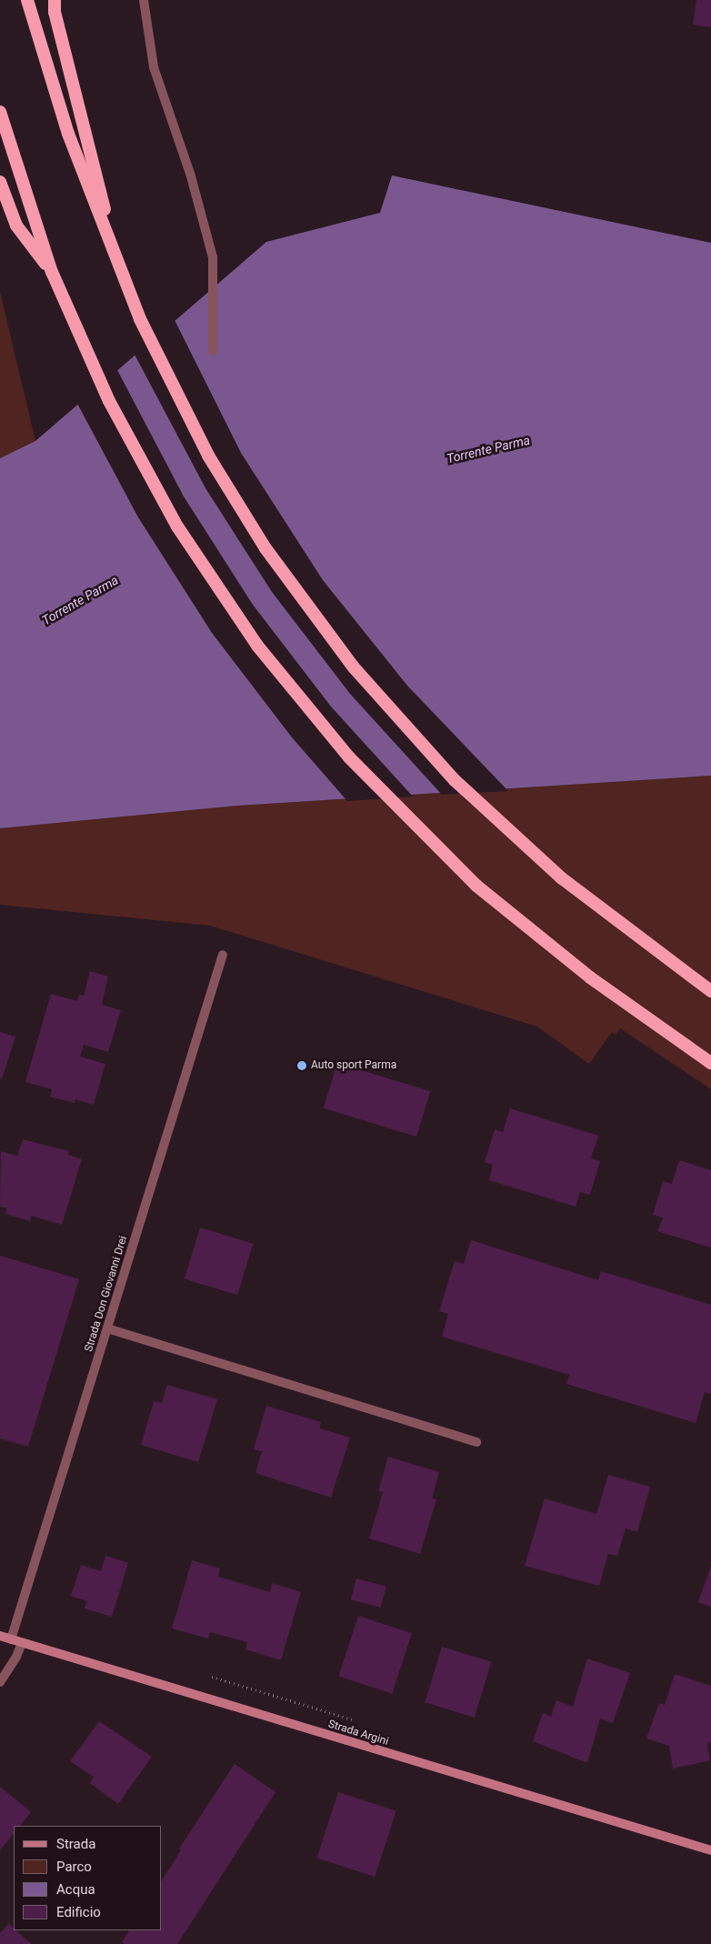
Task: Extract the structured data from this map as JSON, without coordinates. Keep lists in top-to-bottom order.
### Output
{
  "streets": {
    "main road": ["Strada Argini"],
    "street": ["Strada Don Giovanni Drei"]
  },
  "crossings": [
    ["Strada Don Giovanni Drei", "Strada Argini"]
  ],
  "water": ["Torrente Parma"],
  "places": ["Auto sport Parma"],
  "legend": [
    "Strada",
    "Parco",
    "Acqua",
    "Edificio"
  ]
}
